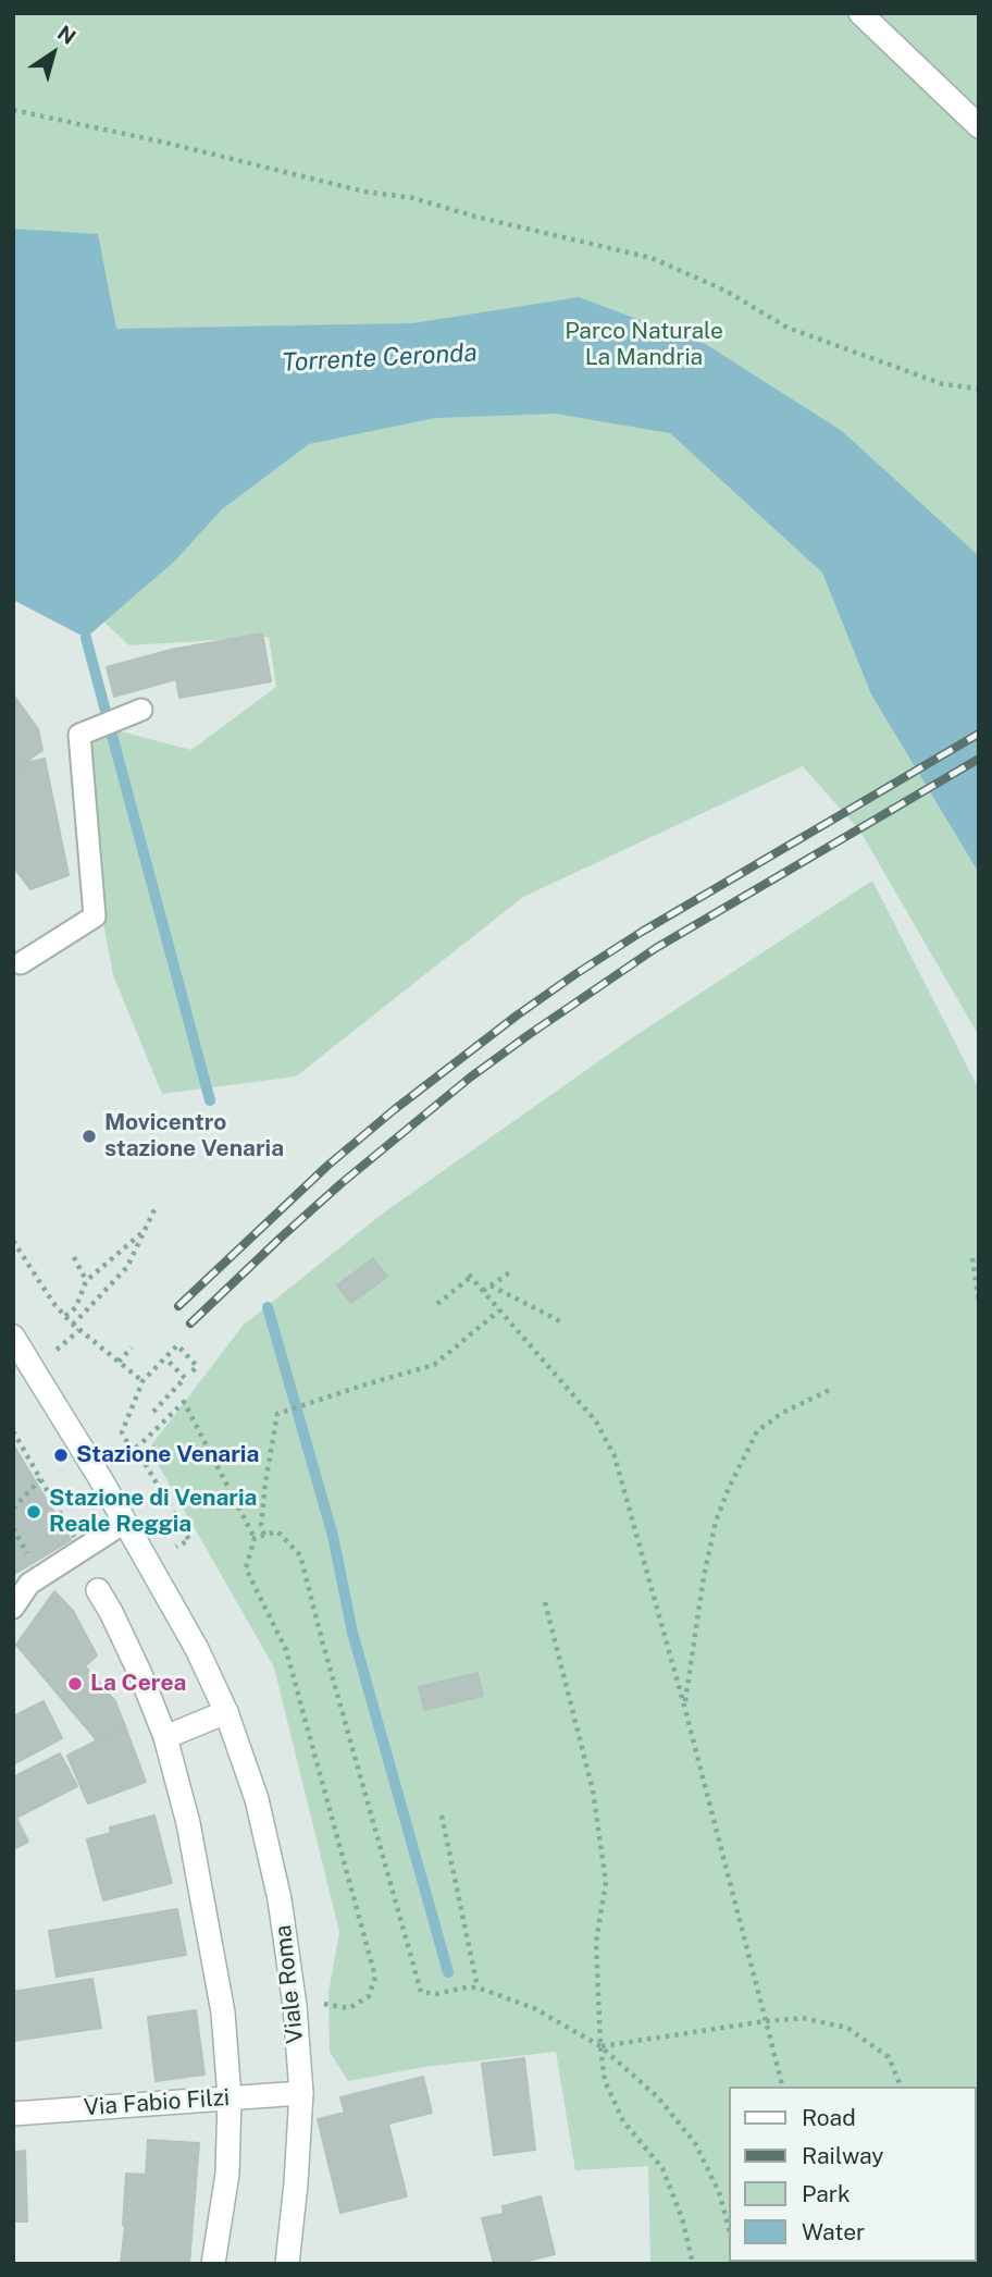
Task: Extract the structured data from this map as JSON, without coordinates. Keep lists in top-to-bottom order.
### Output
{
  "streets": {
    "street": ["Viale Roma", "Via Fabio Filzi"]
  },
  "crossings": [
    ["Viale Roma", "Via Fabio Filzi"]
  ],
  "water": ["Torrente Ceronda"],
  "parks": ["Parco Naturale La Mandria"],
  "places": [
    "Movicentro stazione Venaria",
    "Stazione Venaria",
    "Stazione di Venaria Reale Reggia",
    "La Cerea"
  ],
  "legend": [
    "Road",
    "Railway",
    "Park",
    "Water"
  ],
  "north": "top right"
}
